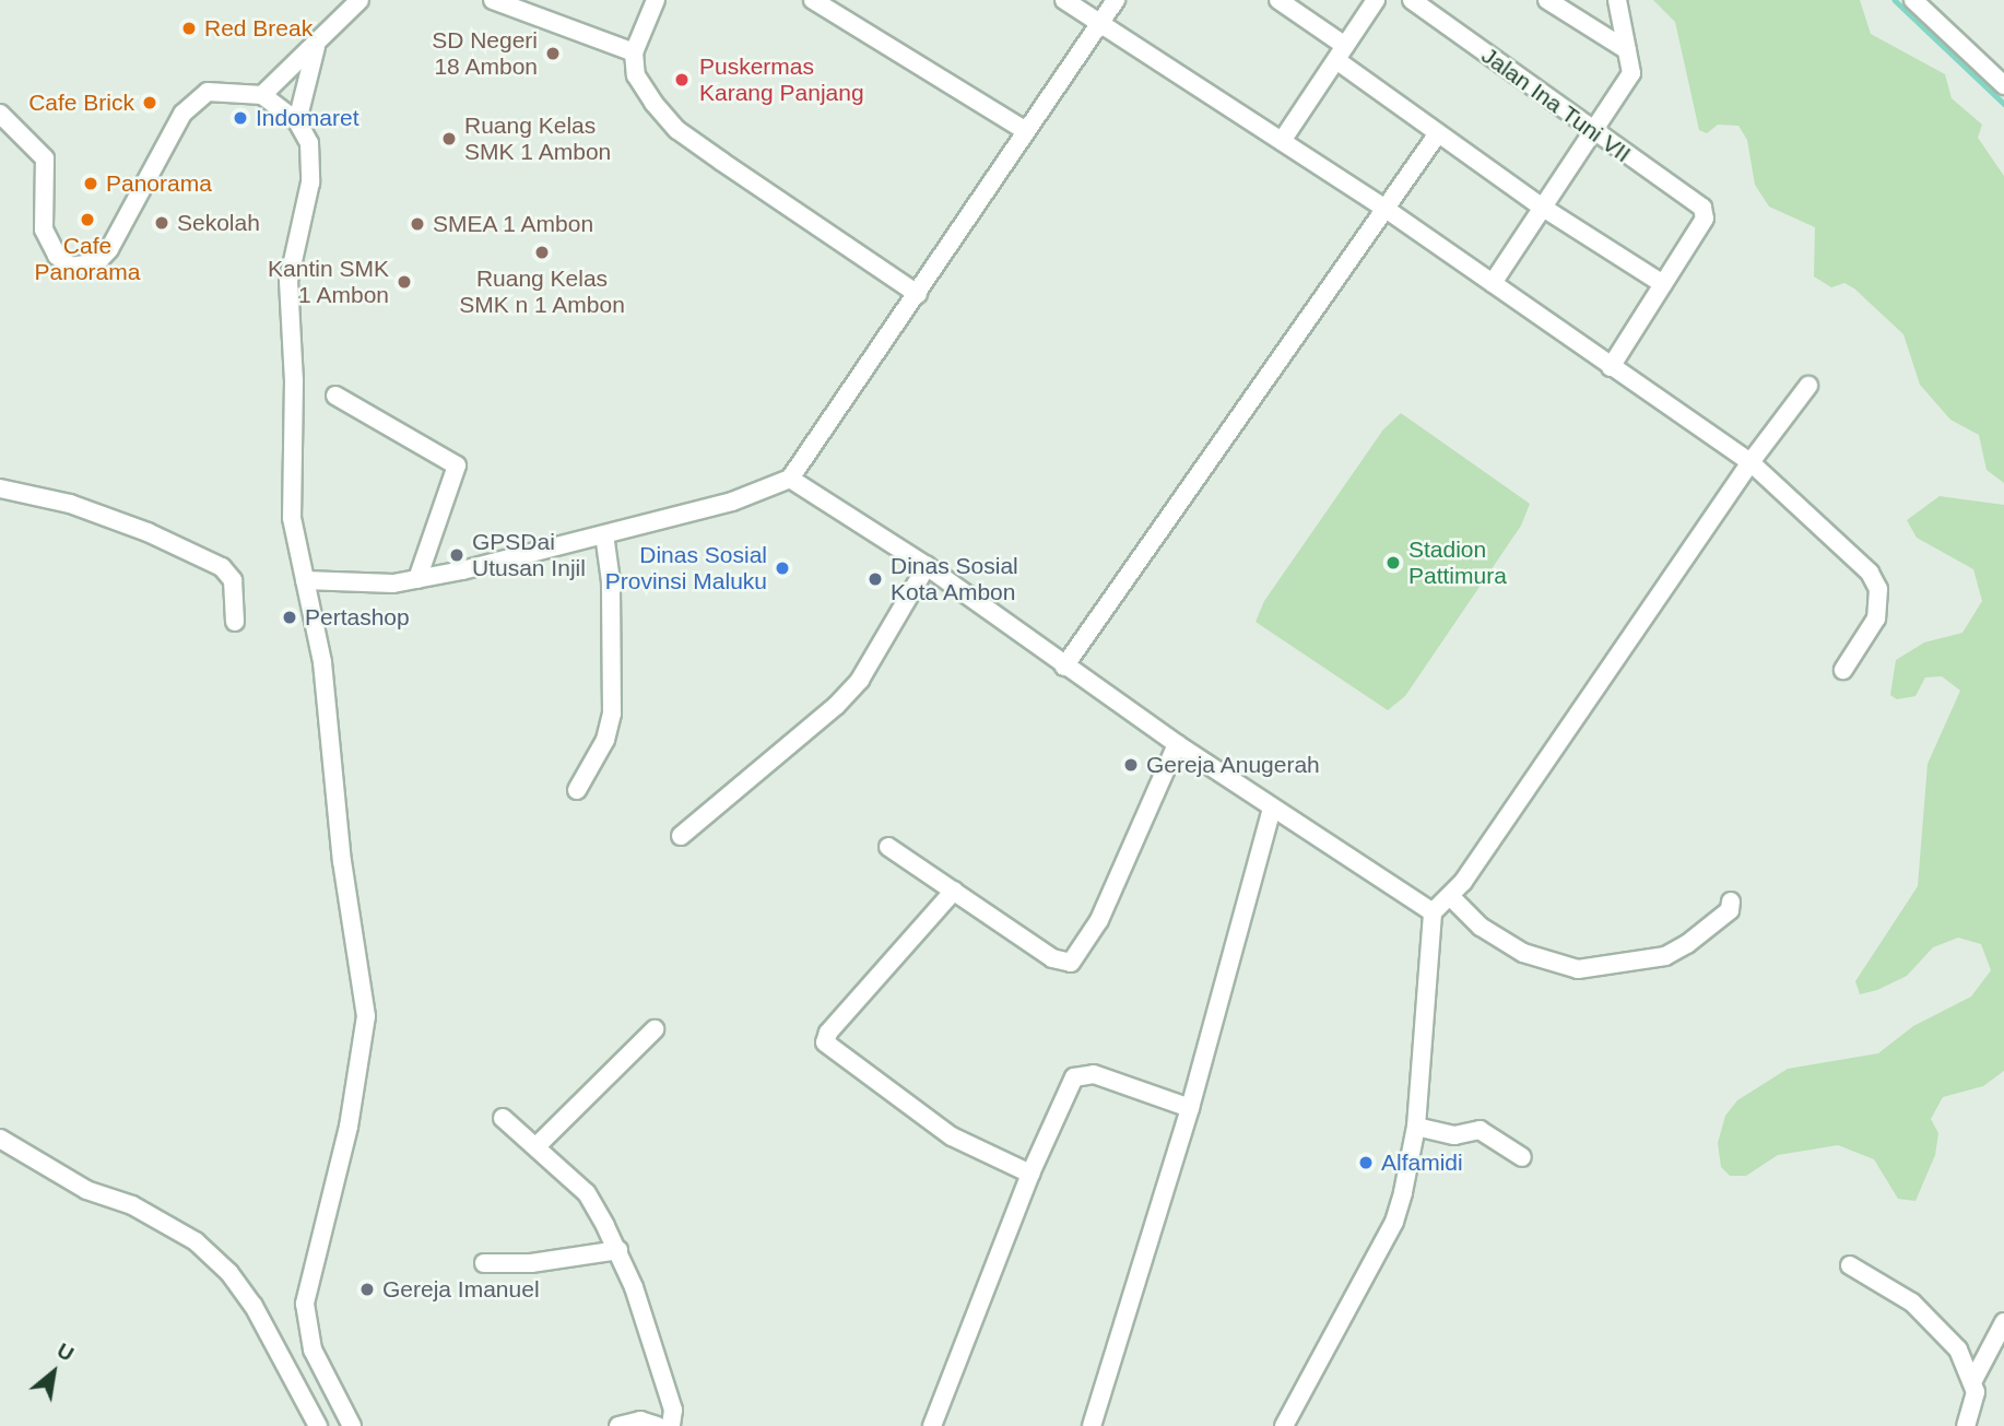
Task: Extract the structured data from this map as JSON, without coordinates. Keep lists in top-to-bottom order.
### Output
{
  "streets": {
    "street": ["Jalan Ina Tuni VII"]
  },
  "places": [
    "Red Break",
    "SD Negeri 18 Ambon",
    "Puskermas Karang Panjang",
    "Cafe Brick",
    "Indomaret",
    "Ruang Kelas SMK 1 Ambon",
    "Panorama",
    "Cafe Panorama",
    "Sekolah",
    "SMEA 1 Ambon",
    "Ruang Kelas SMK n 1 Ambon",
    "Kantin SMK 1 Ambon",
    "GPSDai Utusan Injil",
    "Stadion Pattimura",
    "Dinas Sosial Provinsi Maluku",
    "Dinas Sosial Kota Ambon",
    "Pertashop",
    "Gereja Anugerah",
    "Alfamidi",
    "Gereja Imanuel"
  ],
  "north": "top right"
}
